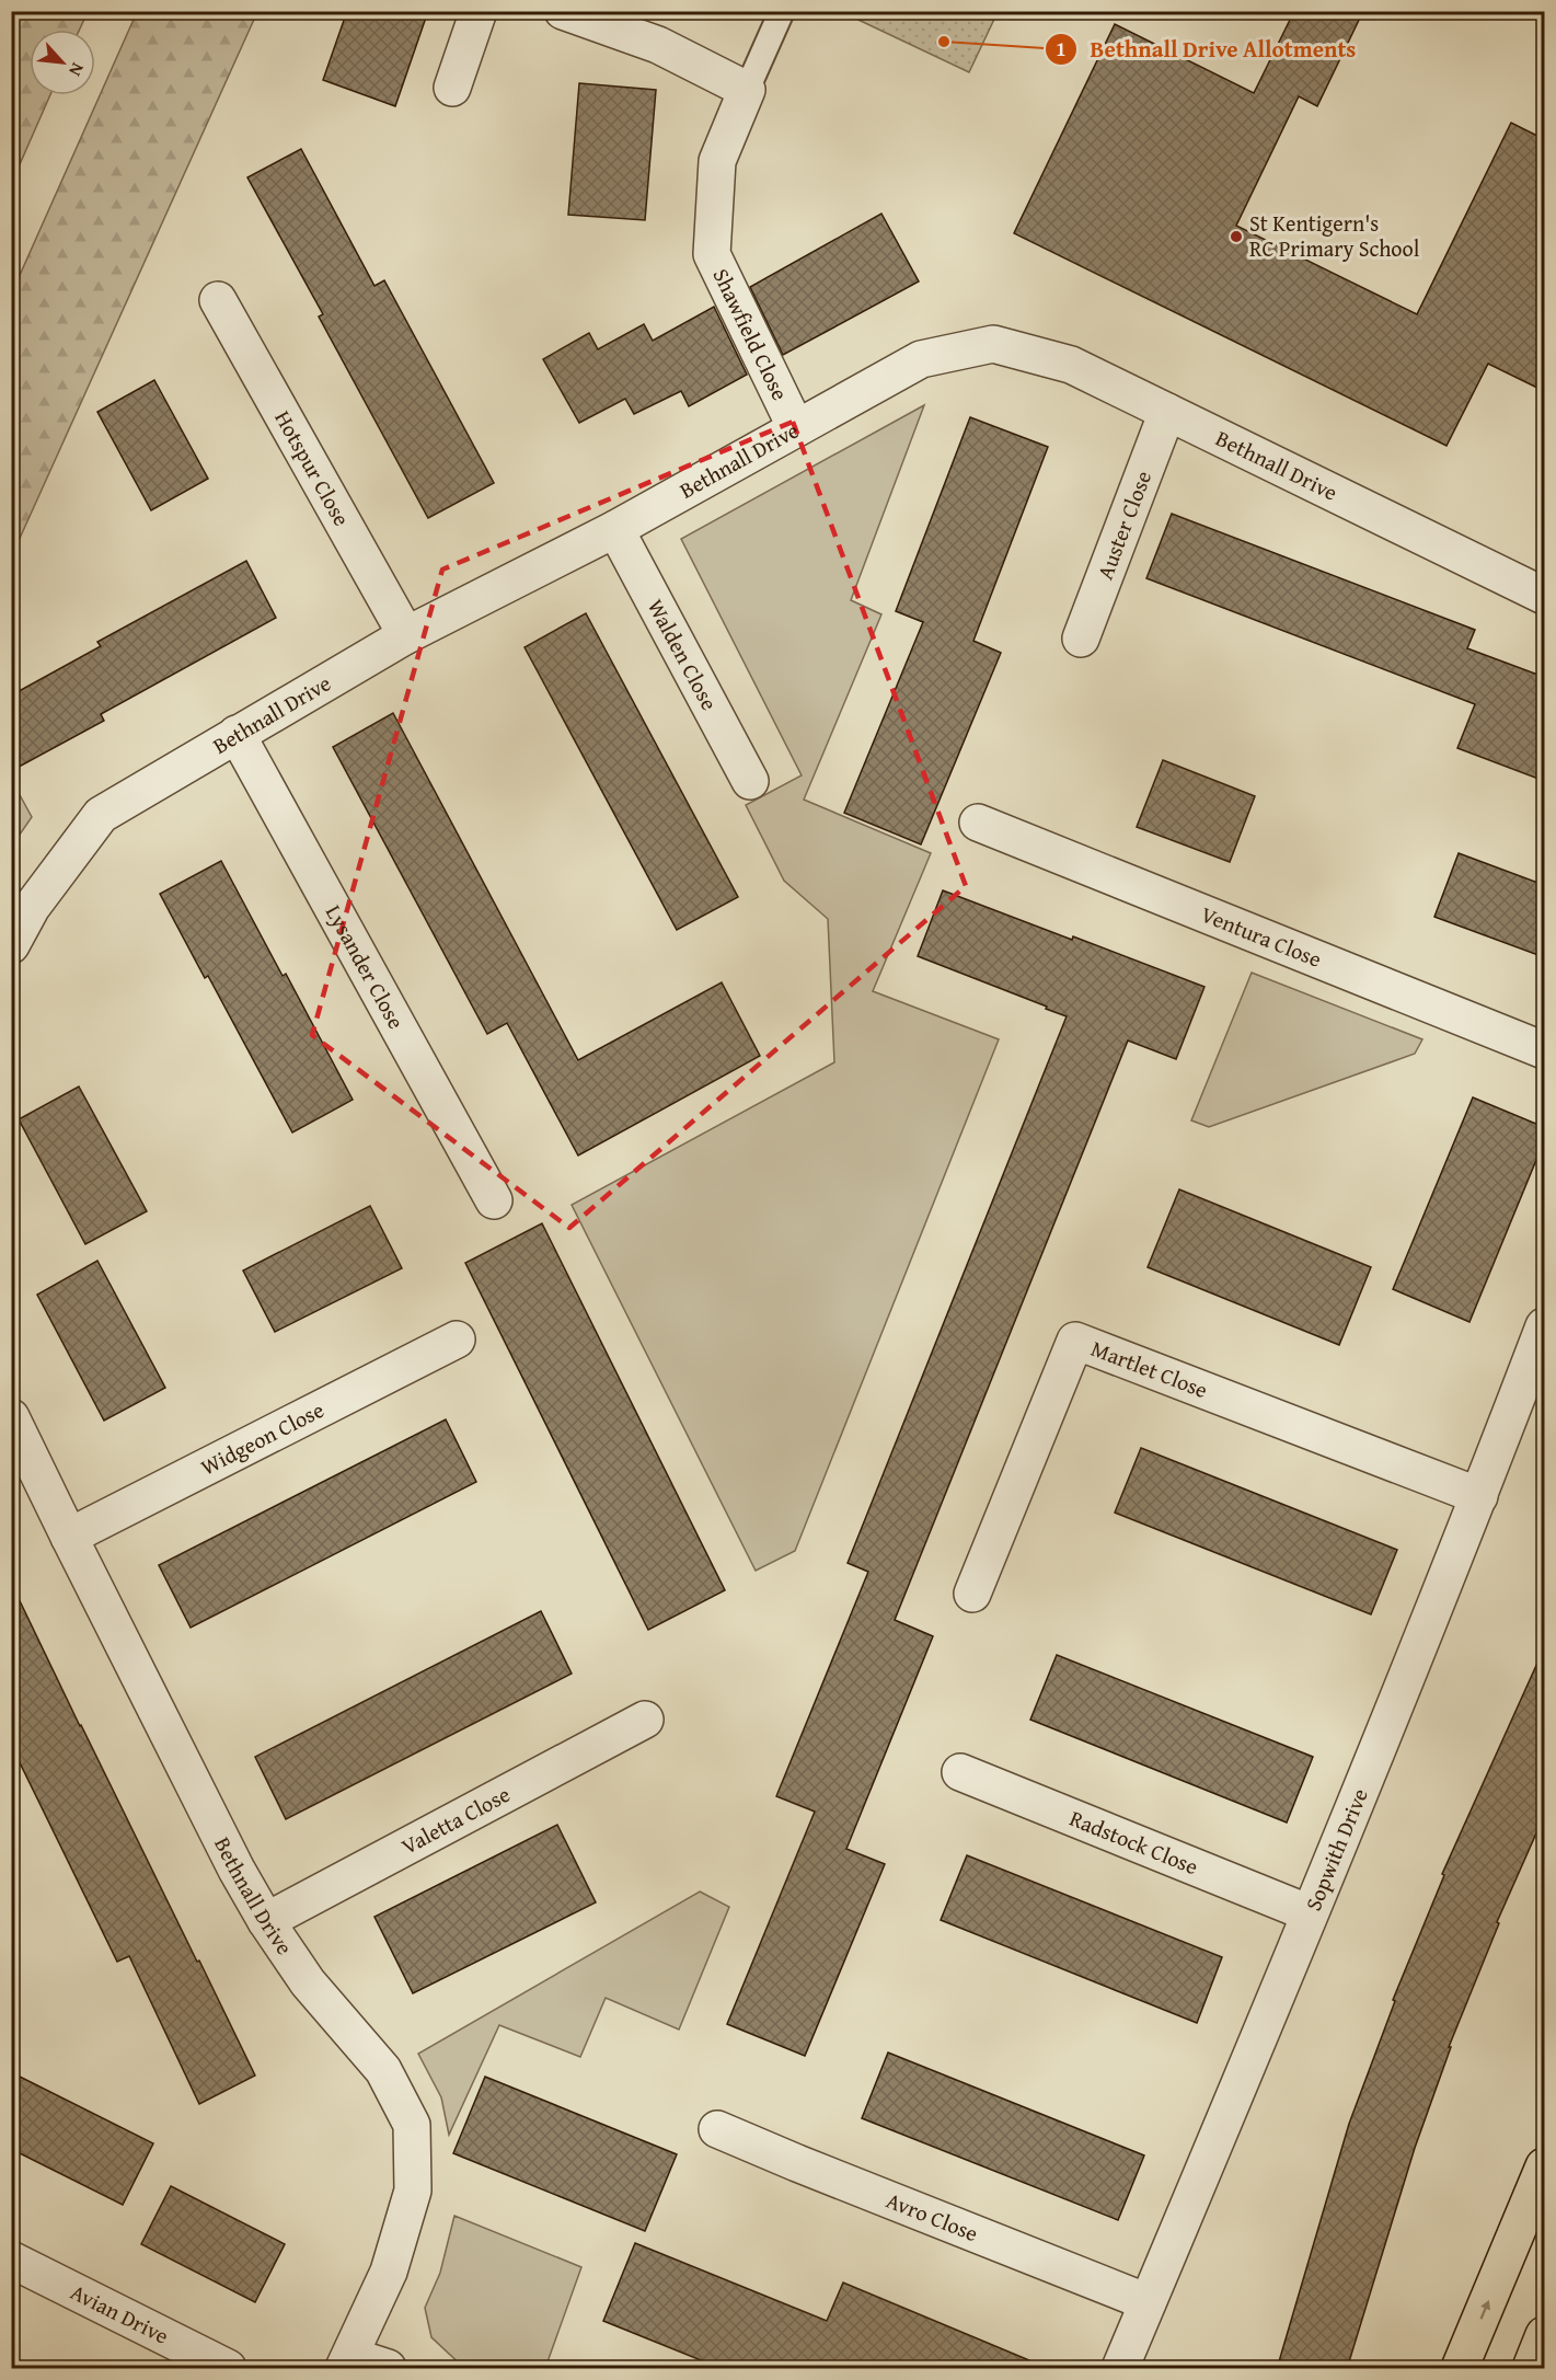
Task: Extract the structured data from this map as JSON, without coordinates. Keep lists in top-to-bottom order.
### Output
{
  "streets": {
    "street": [
      "Shawfield Close",
      "Bethnall Drive",
      "Hotspur Close",
      "Auster Close",
      "Walden Close",
      "Ventura Close",
      "Lysander Close",
      "Martlet Close",
      "Widgeon Close",
      "Valetta Close",
      "Radstock Close",
      "Sopwith Drive",
      "Avro Close",
      "Avian Drive"
    ]
  },
  "crossings": [
    ["Shawfield Close", "Bethnall Drive"],
    ["Bethnall Drive", "Hotspur Close"],
    ["Bethnall Drive", "Auster Close"],
    ["Bethnall Drive", "Walden Close"],
    ["Bethnall Drive", "Lysander Close"],
    ["Bethnall Drive", "Widgeon Close"],
    ["Bethnall Drive", "Valetta Close"],
    ["Martlet Close", "Sopwith Drive"],
    ["Radstock Close", "Sopwith Drive"],
    ["Sopwith Drive", "Avro Close"]
  ],
  "places": ["Bethnall Drive Allotments", "St Kentigern's RC Primary School"],
  "north": "bottom right"
}
